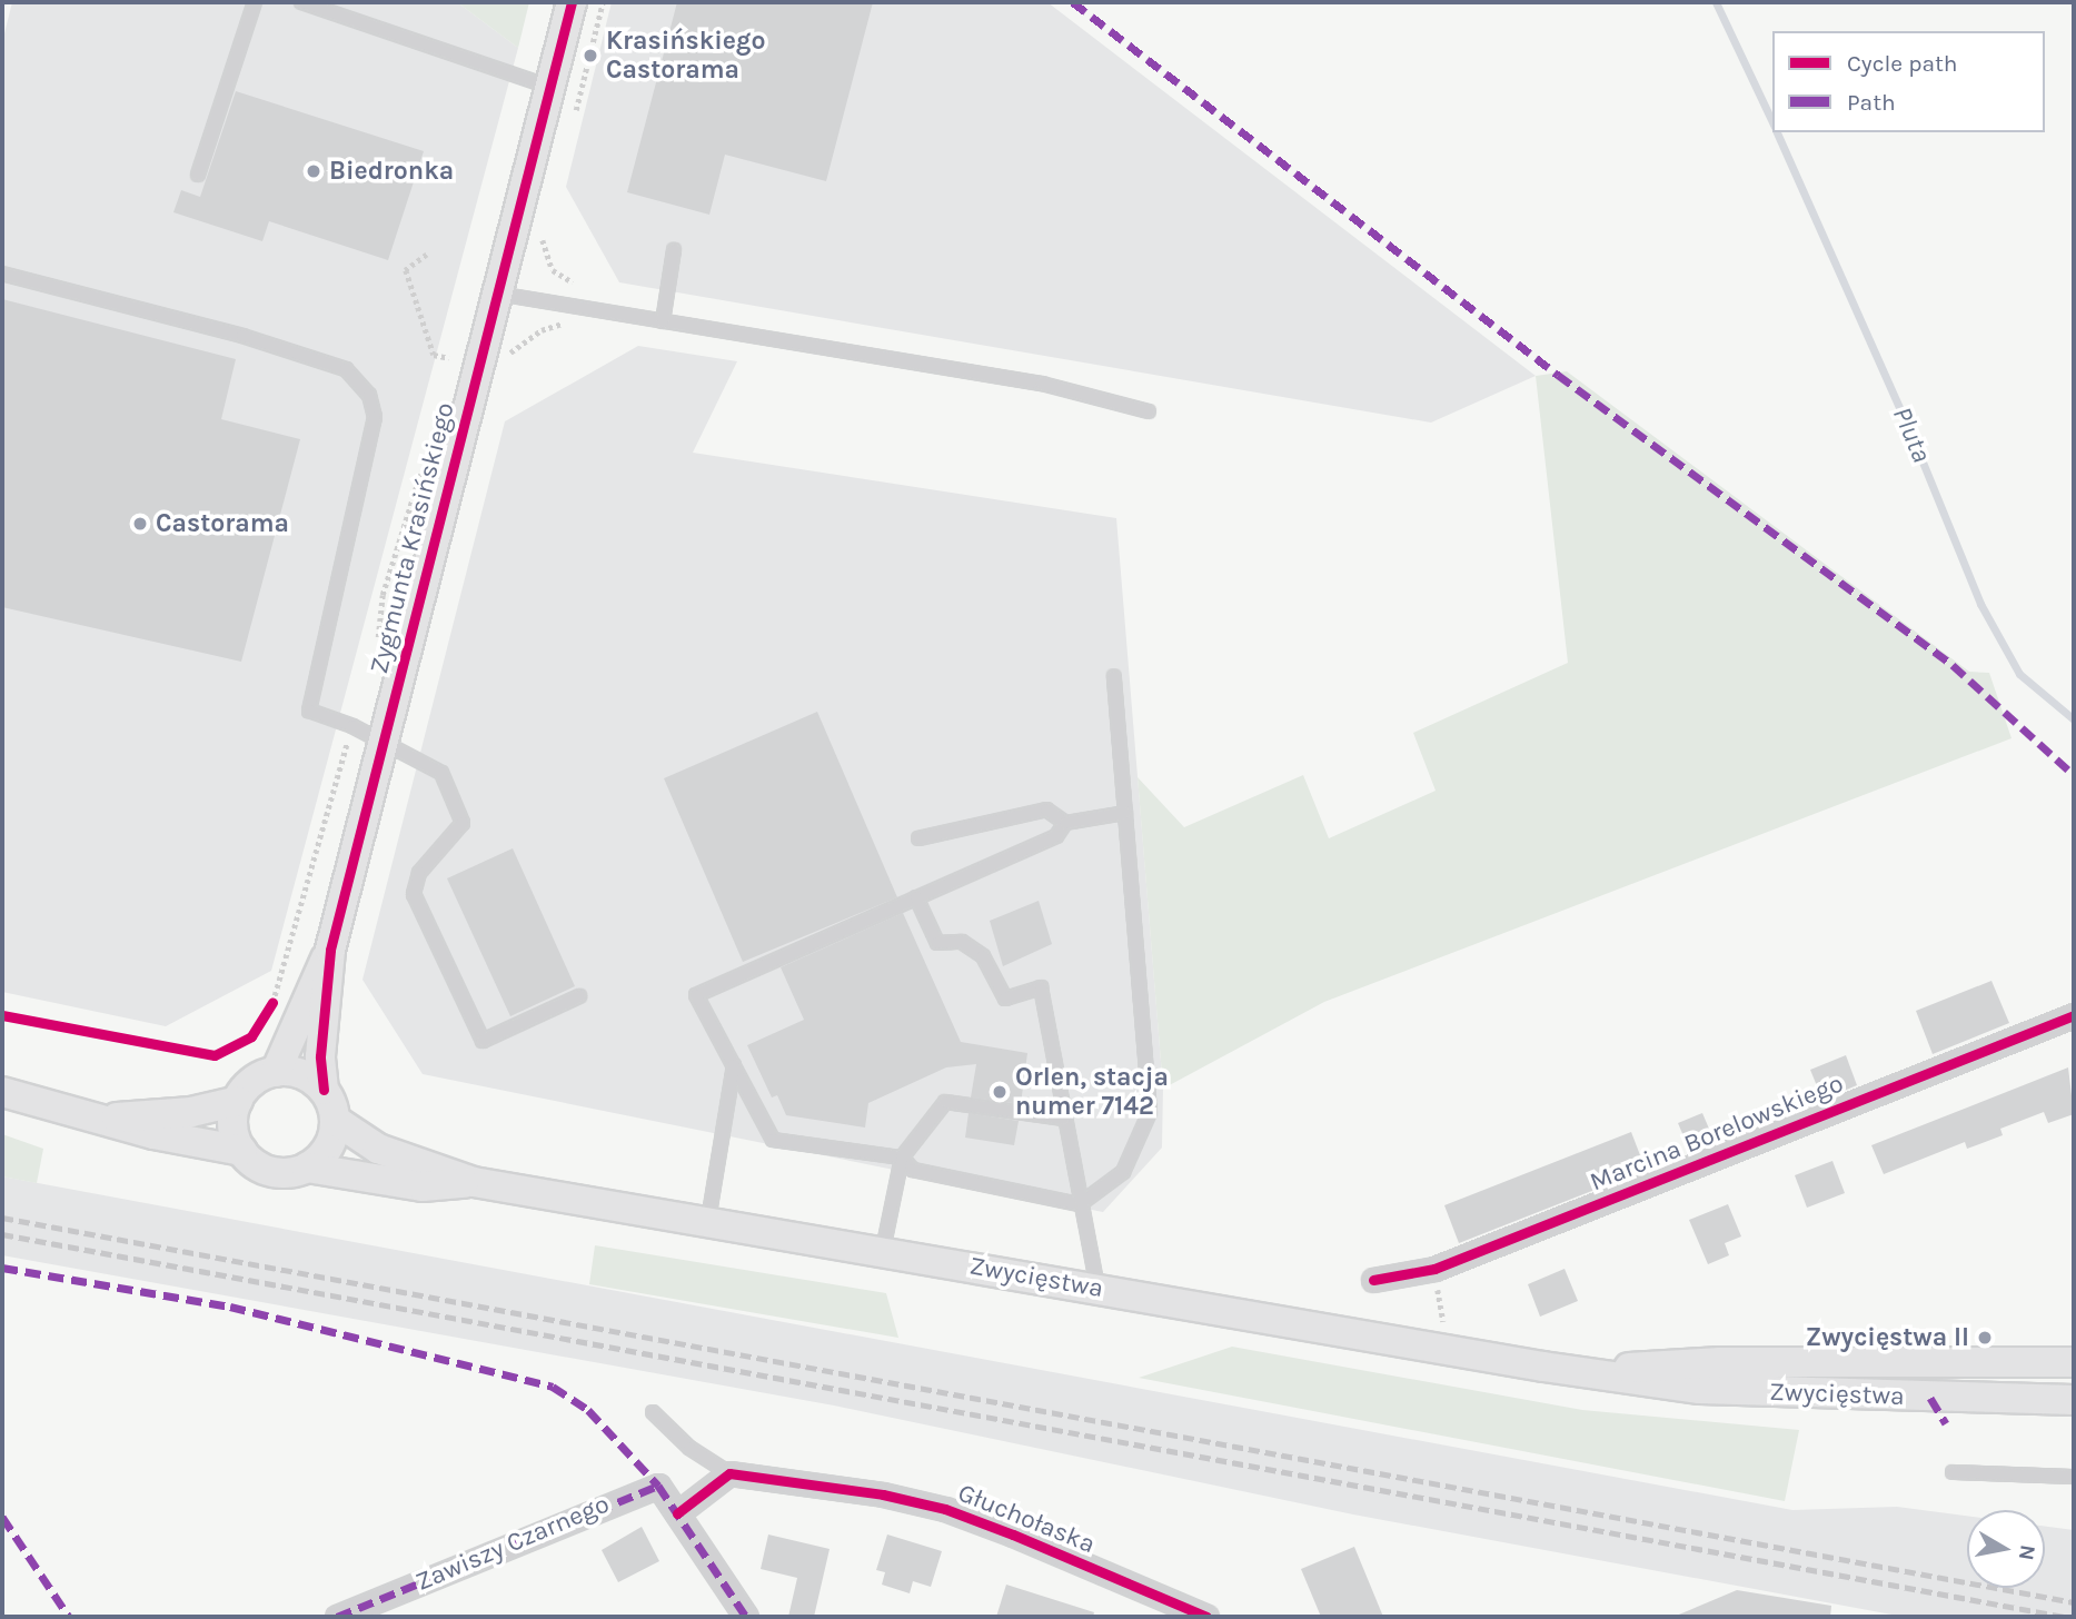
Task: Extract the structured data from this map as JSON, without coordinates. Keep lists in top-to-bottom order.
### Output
{
  "streets": {
    "main road": ["Zygmunta Krasińskiego", "Zwycięstwa"],
    "street": ["Marcina Borelowskiego", "Głuchołaska", "Zawiszy Czarnego"]
  },
  "crossings": [
    ["Zygmunta Krasińskiego", "Zwycięstwa"]
  ],
  "water": ["Pluta"],
  "places": [
    "Krasińskiego Castorama",
    "Biedronka",
    "Castorama",
    "Orlen, stacja numer 7142",
    "Zwycięstwa II"
  ],
  "legend": ["Cycle path", "Path"],
  "north": "right"
}
